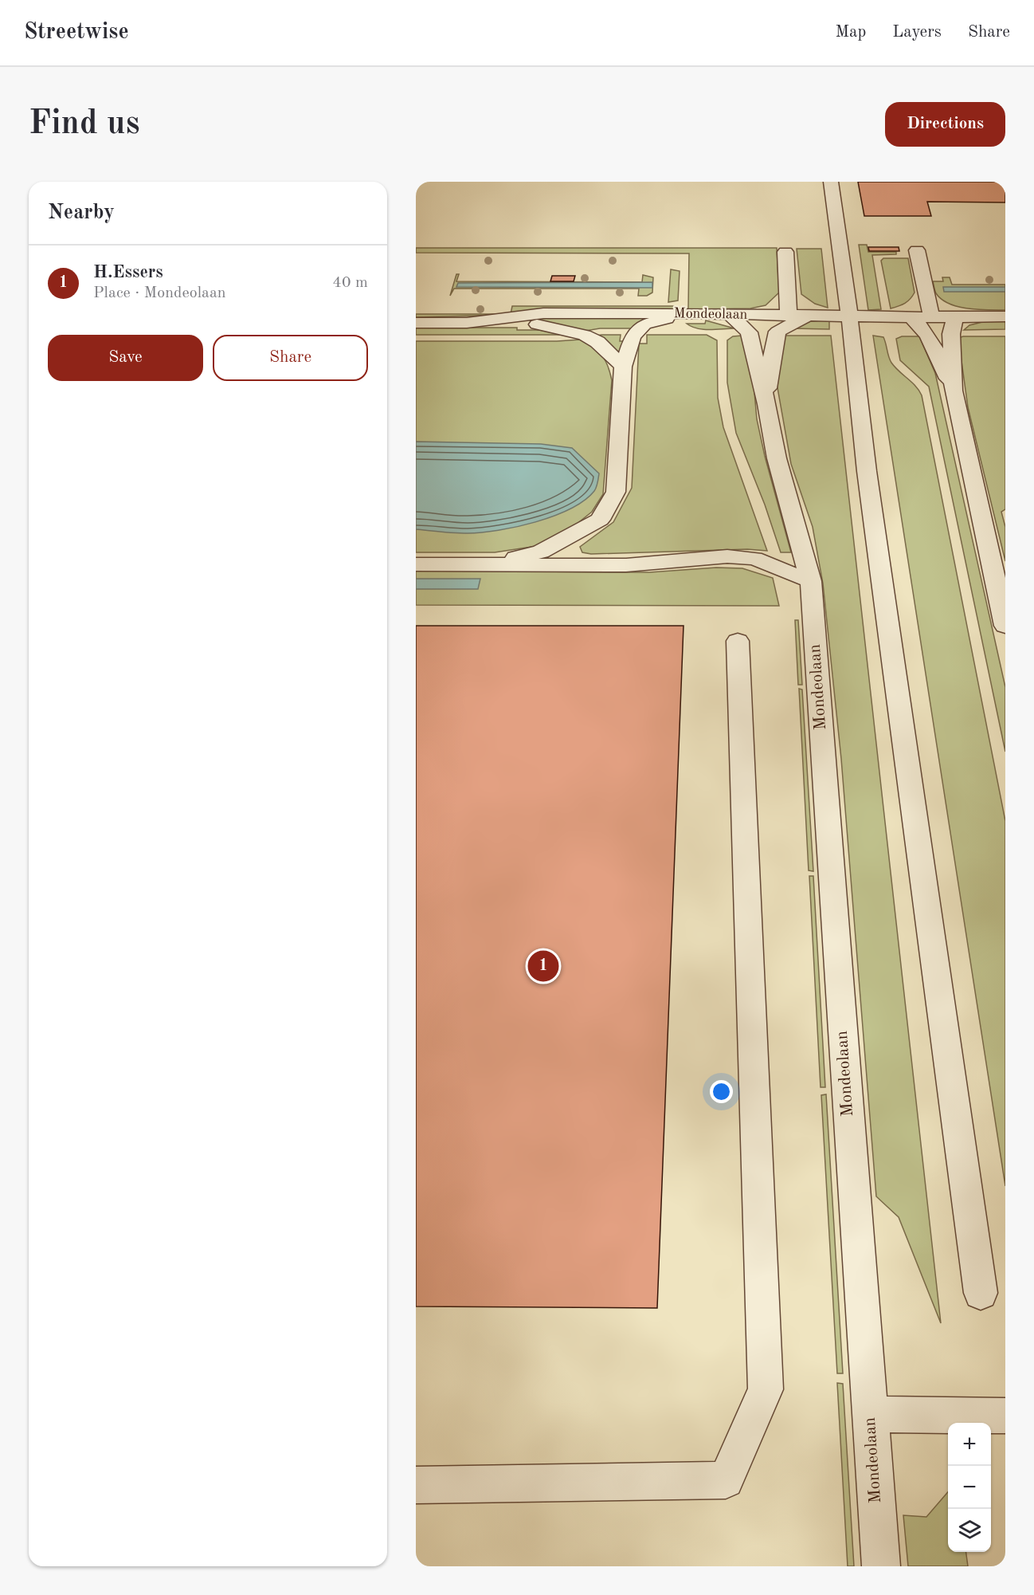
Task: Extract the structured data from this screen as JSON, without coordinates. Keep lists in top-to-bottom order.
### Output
{
  "streets": {
    "street": ["Mondeolaan"]
  },
  "page": {
    "header": "Streetwise",
    "nav": ["Map", "Layers", "Share"],
    "buttons": [
      "Directions",
      ["Save", "Share"]
    ],
    "title": "Find us",
    "heading": "Nearby",
    "list": [
      {
        "mark": "1",
        "name": "H.Essers",
        "note": "Place · Mondeolaan",
        "value": "40 m"
      }
    ],
    "pins": "1",
    "map_buttons": ["+", "−"]
  }
}
